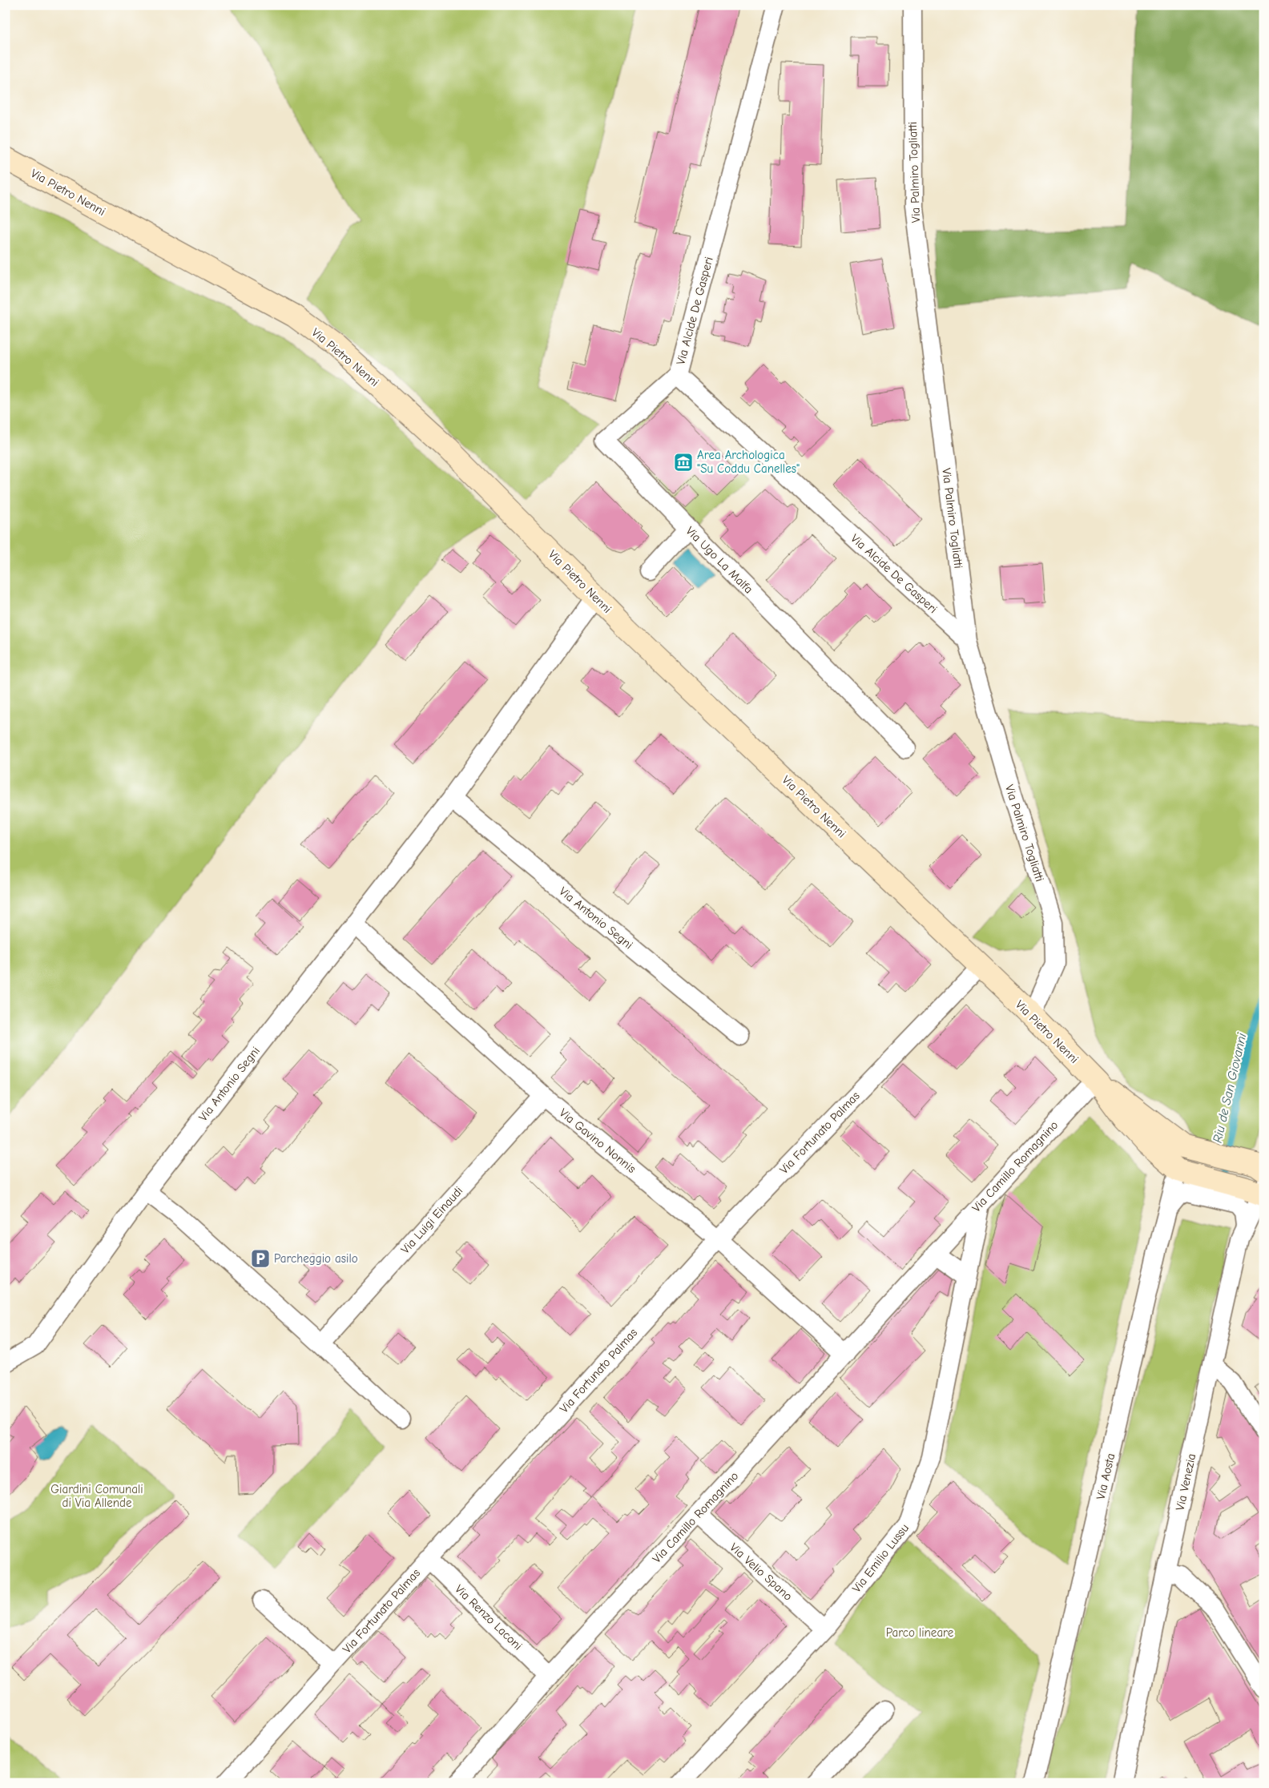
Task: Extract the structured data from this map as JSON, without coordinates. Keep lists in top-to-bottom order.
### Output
{
  "streets": {
    "street": [
      "Via Palmiro Togliatti",
      "Via Pietro Nenni",
      "Via Alcide De Gasperi",
      "Via Ugo La Malfa",
      "Via Antonio Segni",
      "Via Fortunato Palmas",
      "Via Gavino Nonnis",
      "Via Camillo Romagnino",
      "Via Luigi Einaudi",
      "Via Aosta",
      "Via Venezia",
      "Via Emilio Lussu",
      "Via Velio Spano",
      "Via Renzo Laconi"
    ]
  },
  "crossings": [
    ["Via Palmiro Togliatti", "Via Pietro Nenni"],
    ["Via Palmiro Togliatti", "Via Alcide De Gasperi"],
    ["Via Pietro Nenni", "Via Antonio Segni"],
    ["Via Pietro Nenni", "Via Fortunato Palmas"],
    ["Via Pietro Nenni", "Via Camillo Romagnino"],
    ["Via Pietro Nenni", "Via Aosta"],
    ["Via Pietro Nenni", "Via Venezia"],
    ["Via Alcide De Gasperi", "Via Ugo La Malfa"],
    ["Via Antonio Segni", "Via Gavino Nonnis"],
    ["Via Fortunato Palmas", "Via Gavino Nonnis"],
    ["Via Fortunato Palmas", "Via Renzo Laconi"],
    ["Via Gavino Nonnis", "Via Camillo Romagnino"],
    ["Via Gavino Nonnis", "Via Luigi Einaudi"],
    ["Via Camillo Romagnino", "Via Emilio Lussu"],
    ["Via Camillo Romagnino", "Via Velio Spano"],
    ["Via Camillo Romagnino", "Via Renzo Laconi"],
    ["Via Emilio Lussu", "Via Velio Spano"]
  ],
  "water": ["Riu de San Giovanni"],
  "parks": ["Giardini Comunali di Via Allende", "Parco lineare"],
  "places": {
    "museum": ["Area Archologica \"Su Coddu Canelles\""],
    "parking": ["Parcheggio asilo"]
  }
}
